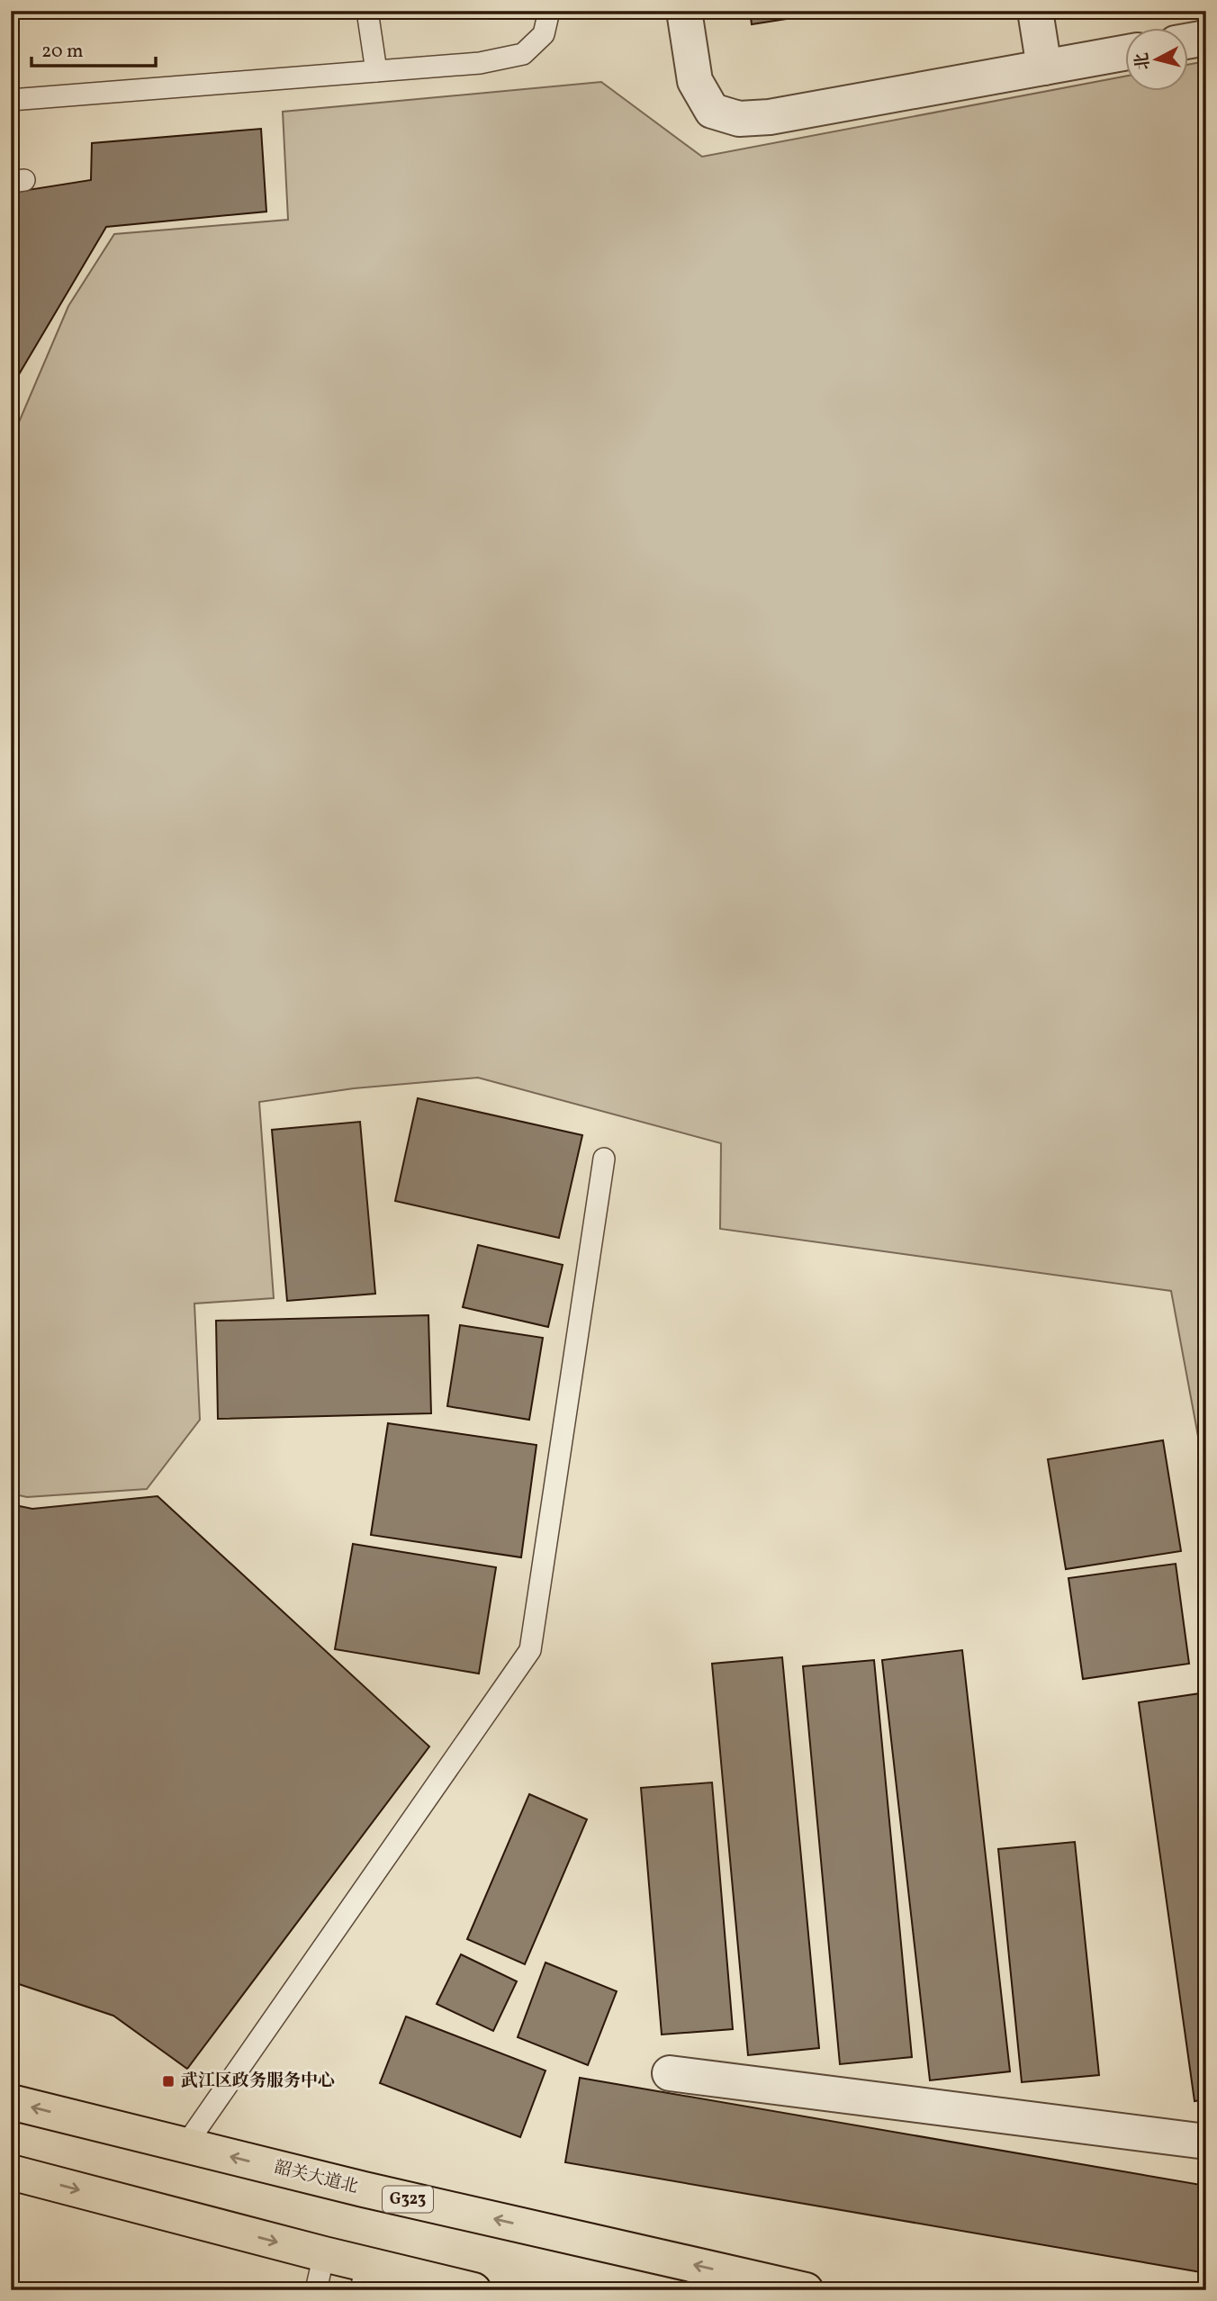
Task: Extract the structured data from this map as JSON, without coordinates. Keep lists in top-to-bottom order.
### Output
{
  "streets": {
    "highway": ["韶关大道北", "G323"]
  },
  "places": {
    "transit": ["武江区政务服务中心"]
  },
  "scale_bar": "20 m",
  "north": "left"
}
